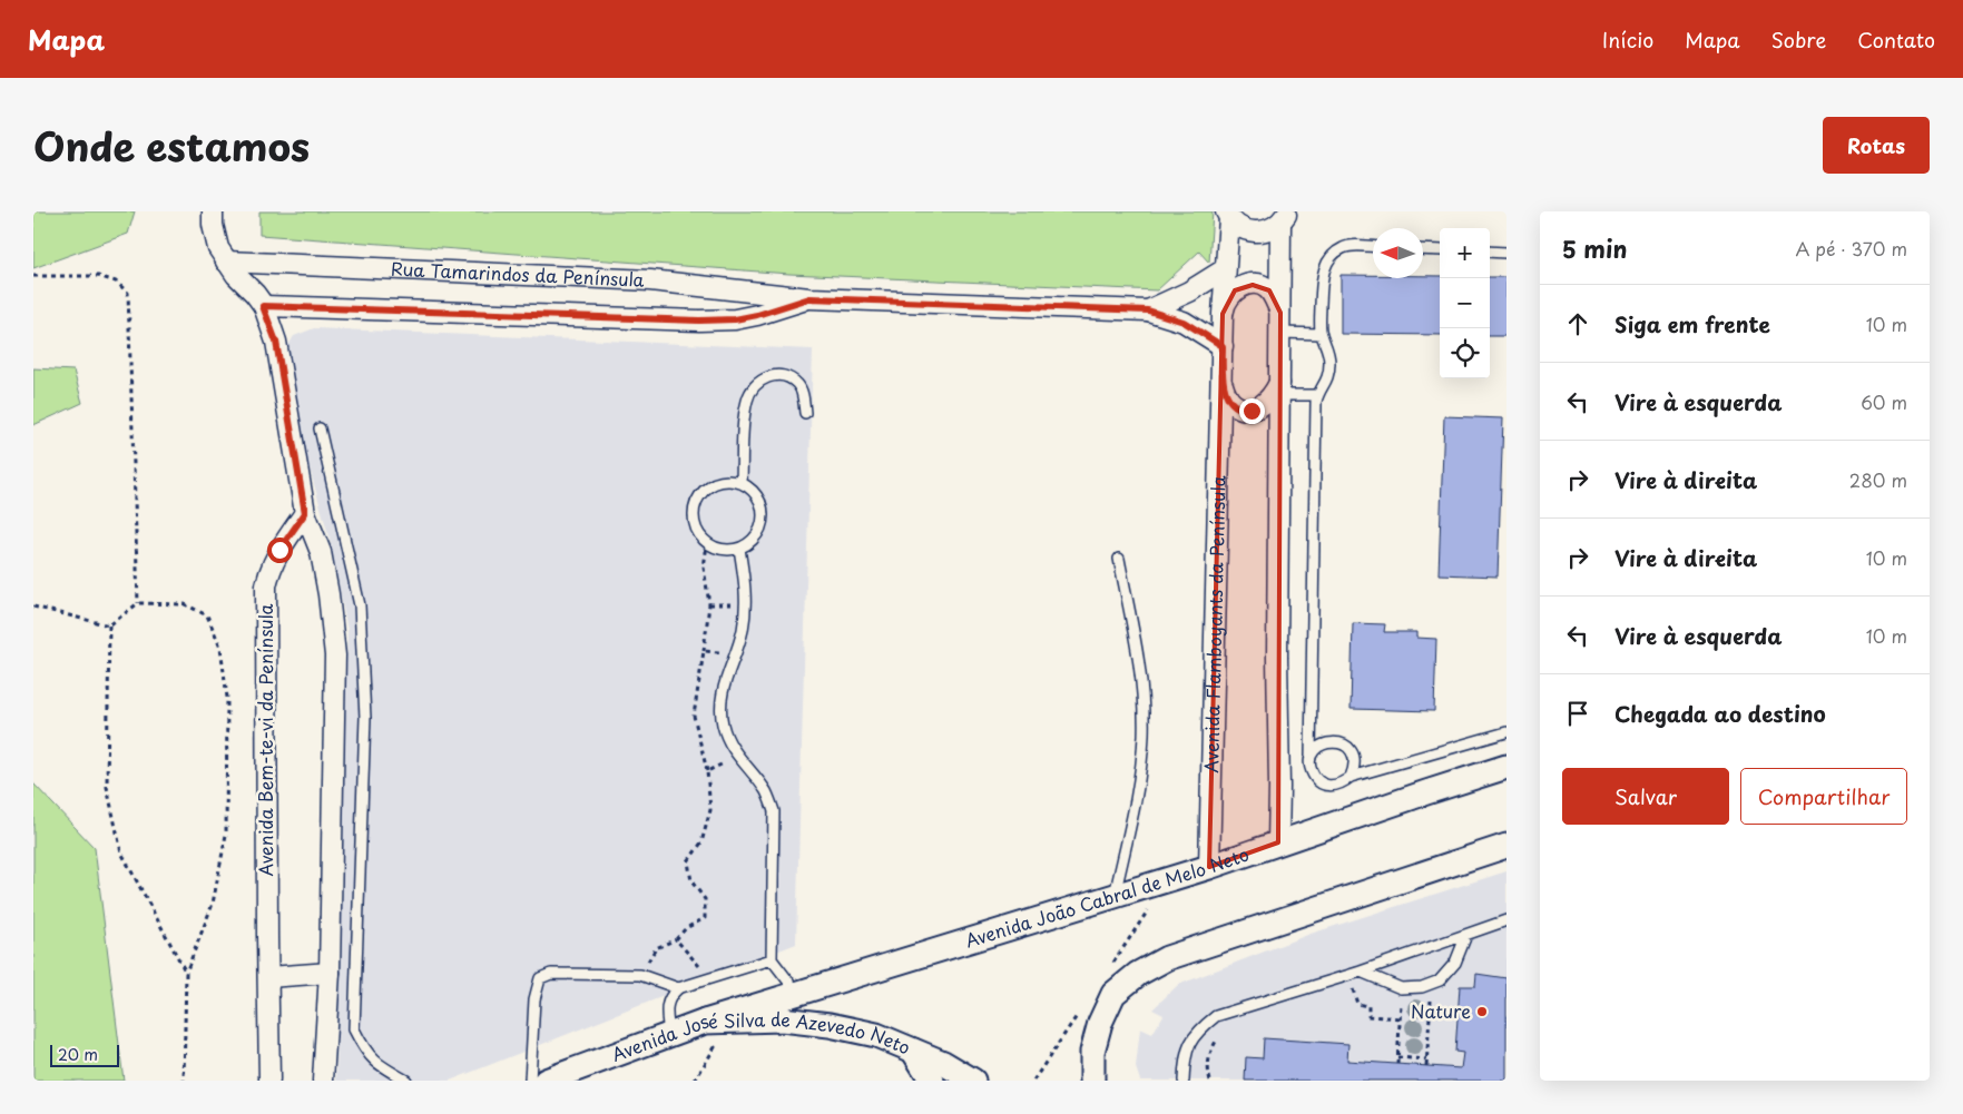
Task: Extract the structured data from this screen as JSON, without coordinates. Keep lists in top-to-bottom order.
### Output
{
  "streets": {
    "street": [
      "Rua Tamarindos da Península",
      "Avenida Flamboyants da Península",
      "Avenida Bem-te-vi da Península",
      "Avenida João Cabral de Melo Neto",
      "Avenida José Silva de Azevedo Neto"
    ]
  },
  "crossings": [
    ["Rua Tamarindos da Península", "Avenida Flamboyants da Península"],
    ["Avenida Flamboyants da Península", "Avenida João Cabral de Melo Neto"],
    ["Avenida João Cabral de Melo Neto", "Avenida José Silva de Azevedo Neto"]
  ],
  "places": ["Nature"],
  "scale_bar": "20 m",
  "north": "left",
  "page": {
    "header": "Mapa",
    "nav": [
      "Início",
      "Mapa",
      "Sobre",
      "Contato"
    ],
    "title": "Onde estamos",
    "buttons": [
      "Rotas",
      ["Salvar", "Compartilhar"]
    ],
    "heading": ["5 min", "A pé · 370 m"],
    "map_buttons": ["+", "−"],
    "list": [
      ["Siga em frente", "10 m"],
      ["Vire à esquerda", "60 m"],
      ["Vire à direita", "280 m"],
      ["Vire à direita", "10 m"],
      ["Vire à esquerda", "10 m"],
      "Chegada ao destino"
    ],
    "scale": "20 m"
  }
}
